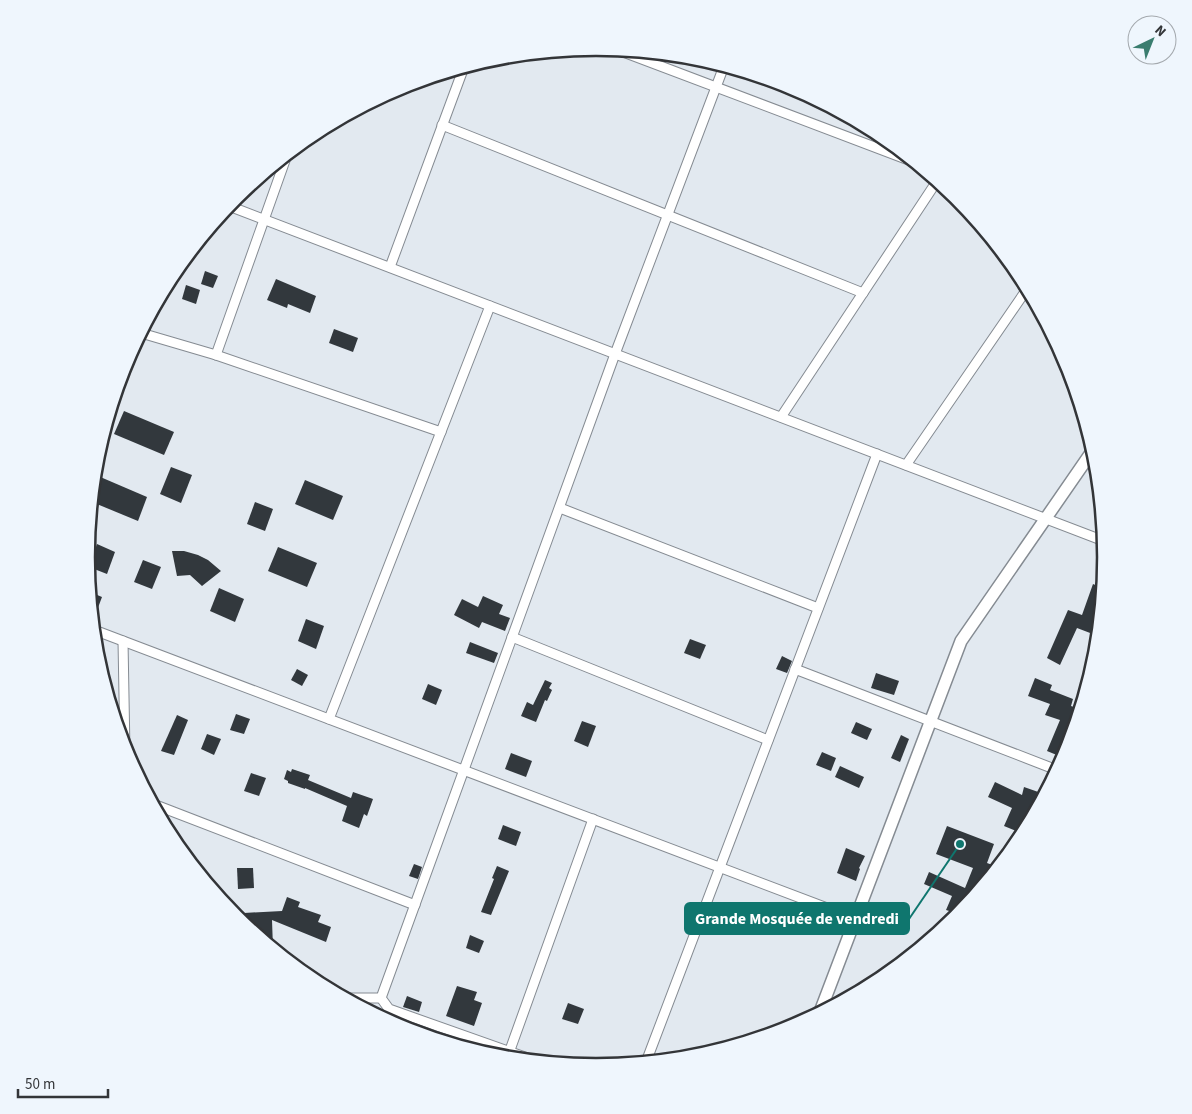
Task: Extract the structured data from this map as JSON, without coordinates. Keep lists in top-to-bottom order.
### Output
{
  "places": ["Grande Mosquée de vendredi"],
  "scale_bar": "50 m",
  "north": "top right"
}
